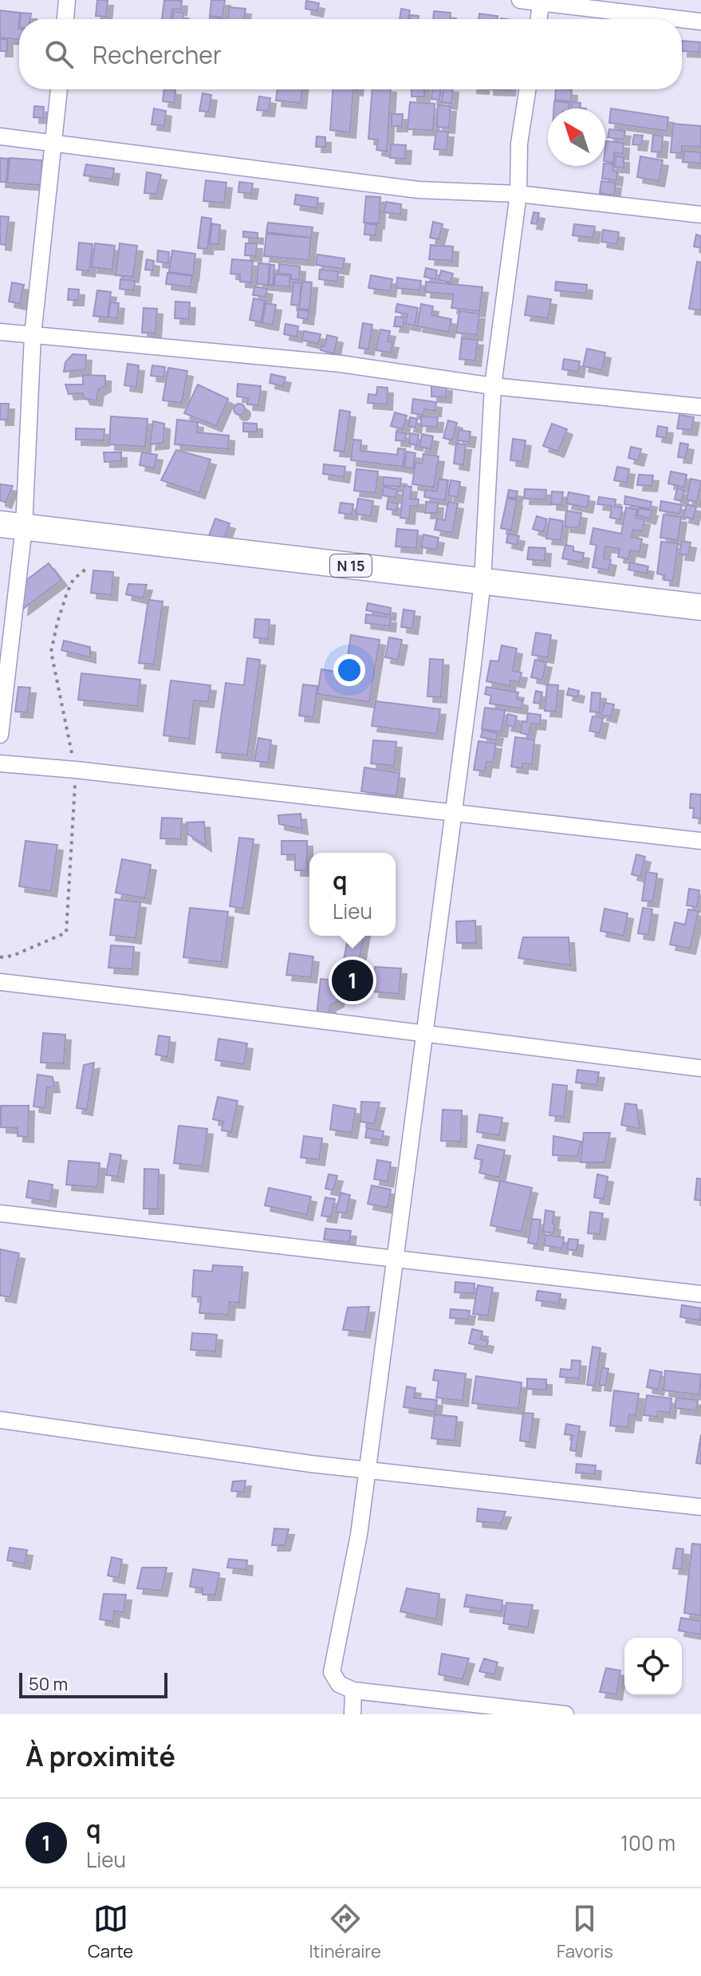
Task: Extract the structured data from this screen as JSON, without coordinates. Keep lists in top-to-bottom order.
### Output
{
  "streets": {
    "main road": ["N 15"]
  },
  "scale_bar": "50 m",
  "north": "top left",
  "page": {
    "search": "Rechercher",
    "popup": ["q", "Lieu"],
    "pins": "1",
    "scale": "50 m",
    "heading": "À proximité",
    "list": [
      {
        "mark": "1",
        "name": "q",
        "note": "Lieu",
        "value": "100 m"
      }
    ],
    "nav": ["Carte", "Itinéraire", "Favoris"]
  }
}
